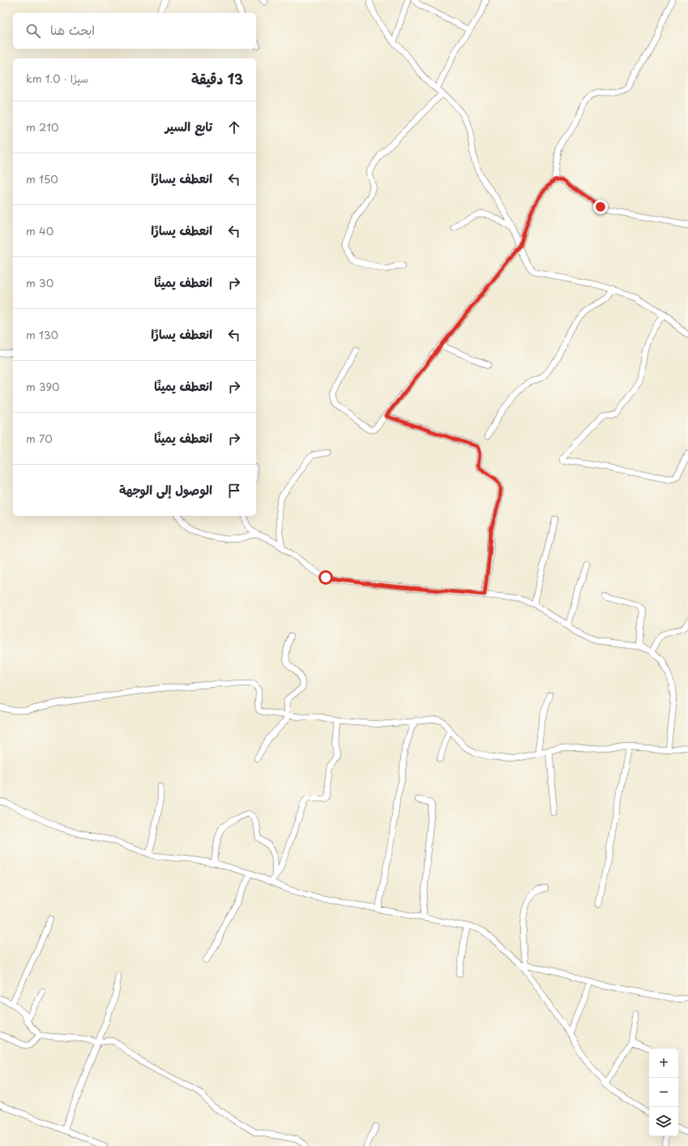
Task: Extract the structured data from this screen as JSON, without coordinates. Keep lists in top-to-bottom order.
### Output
{
  "page": {
    "search": "ابحث هنا",
    "heading": ["13 دقيقة", "سيرًا · 1.0 km"],
    "list": [
      ["تابع السير", "210 m"],
      ["انعطف يسارًا", "150 m"],
      ["انعطف يسارًا", "40 m"],
      ["انعطف يمينًا", "30 m"],
      ["انعطف يسارًا", "130 m"],
      ["انعطف يمينًا", "390 m"],
      ["انعطف يمينًا", "70 m"],
      "الوصول إلى الوجهة"
    ],
    "map_buttons": ["+", "−"]
  }
}
